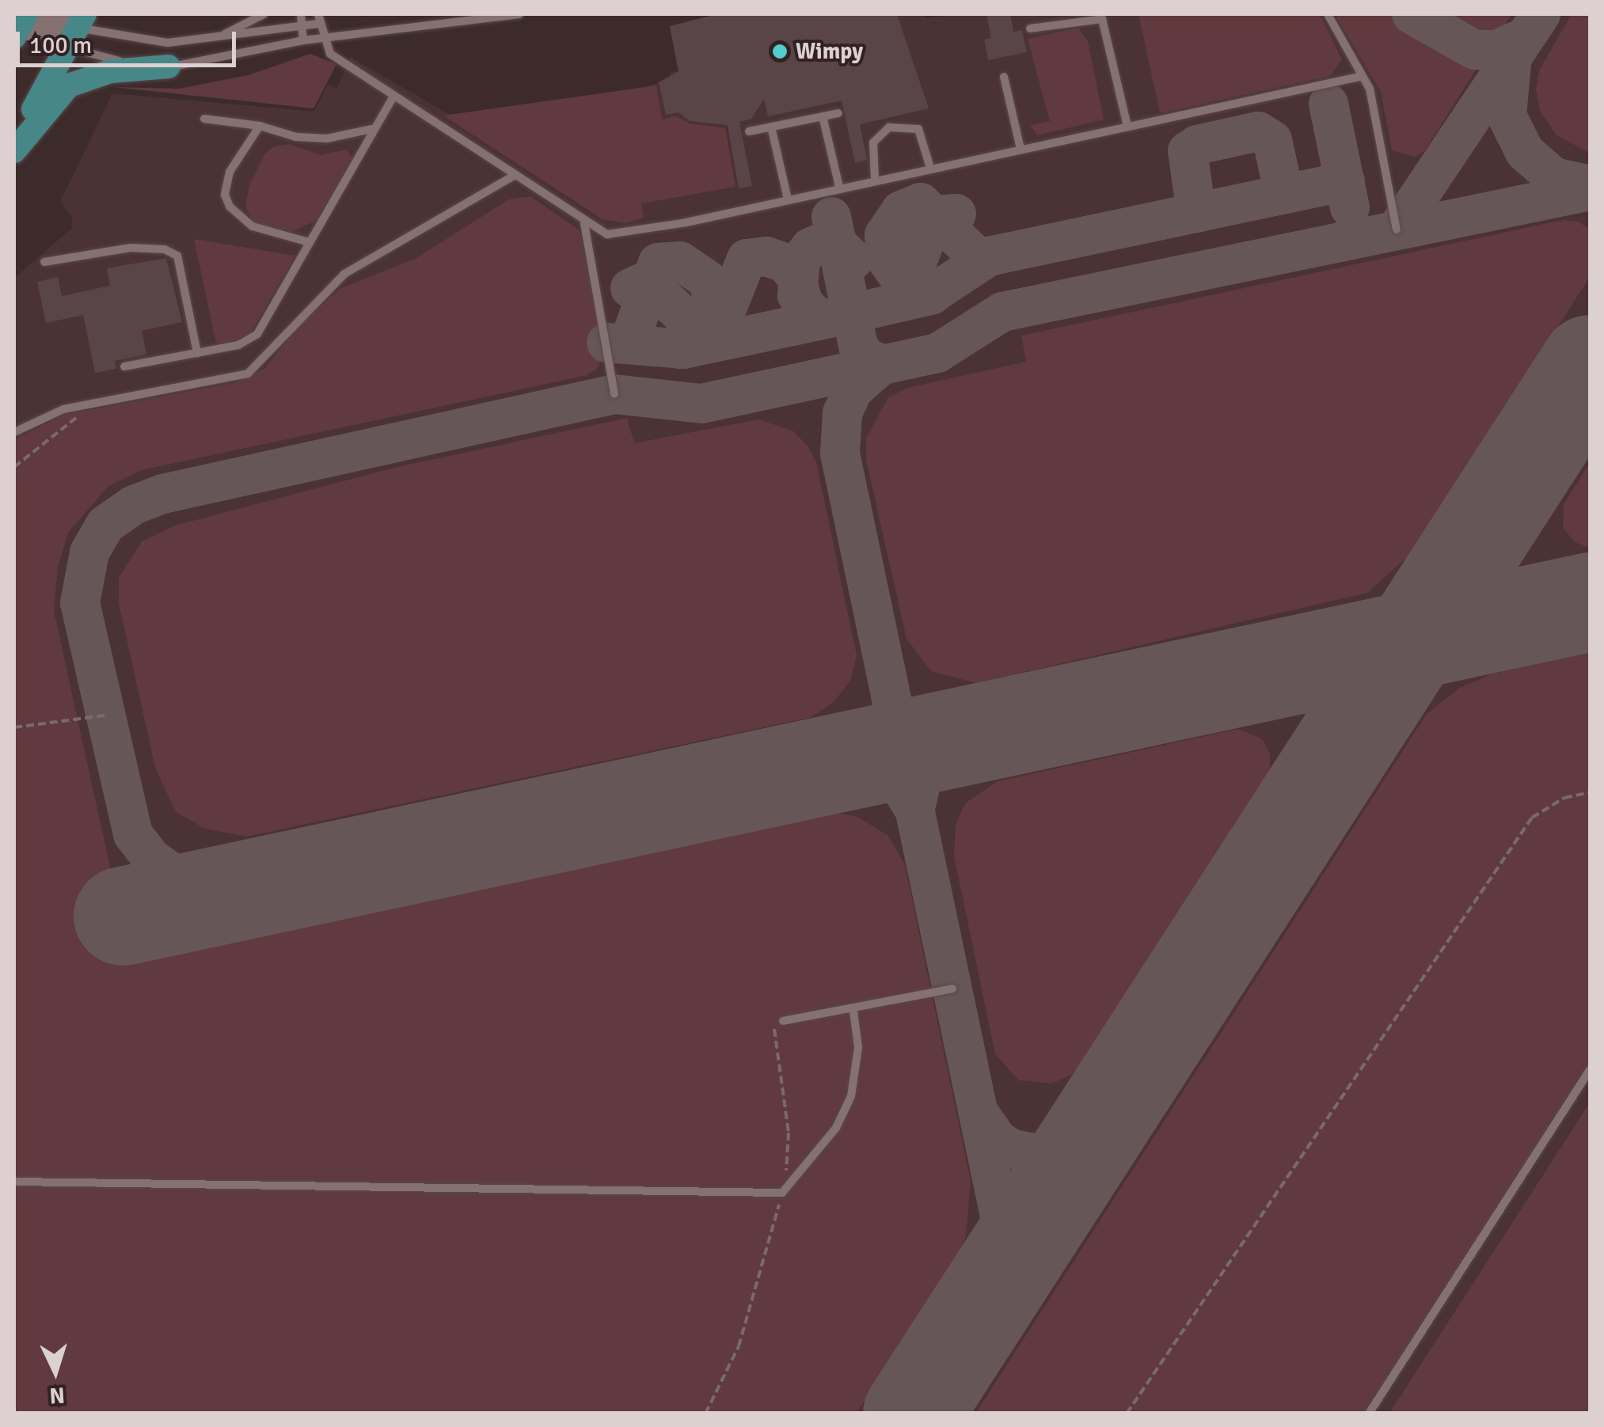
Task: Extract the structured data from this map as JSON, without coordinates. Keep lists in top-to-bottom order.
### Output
{
  "places": ["Wimpy"],
  "scale_bar": "100 m",
  "north": "bottom"
}
